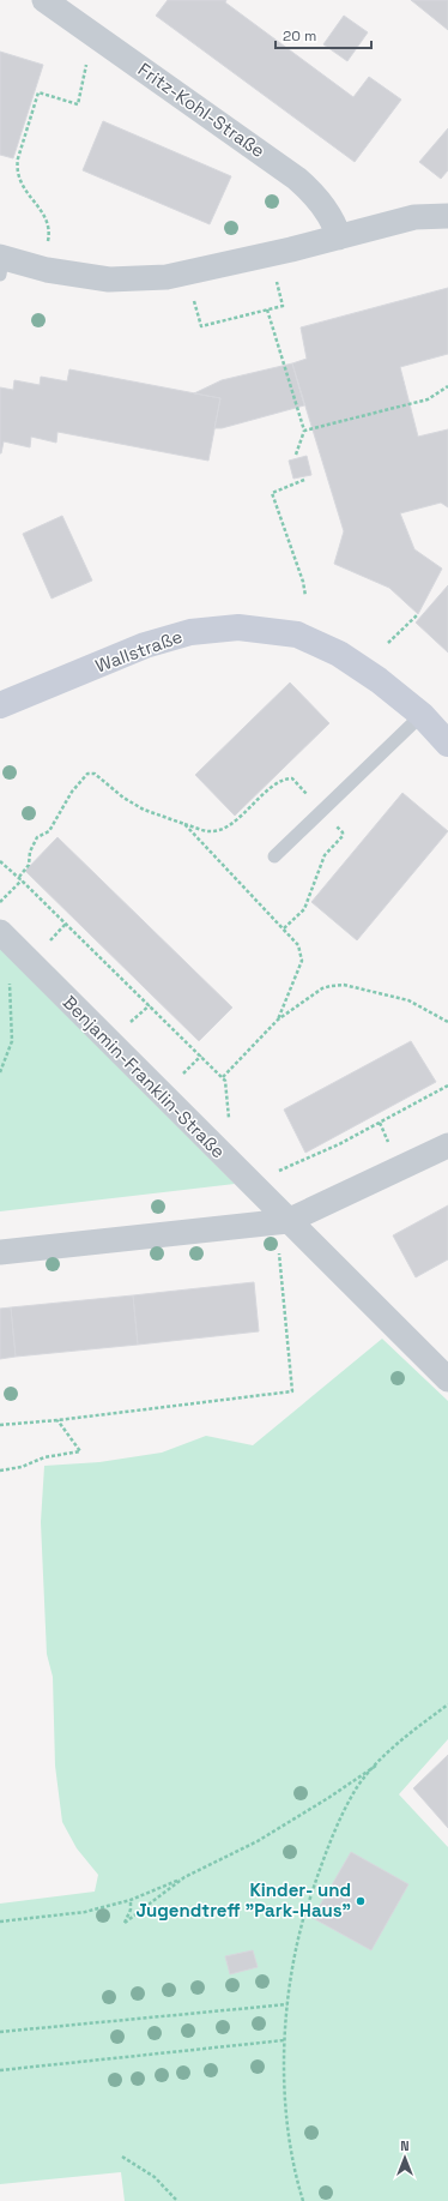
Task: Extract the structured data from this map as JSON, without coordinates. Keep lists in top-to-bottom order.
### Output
{
  "streets": {
    "street": ["Fritz-Kohl-Straße", "Wallstraße", "Benjamin-Franklin-Straße"]
  },
  "places": ["Kinder- und Jugendtreff \"Park-Haus\""],
  "scale_bar": "20 m",
  "north": "top"
}
